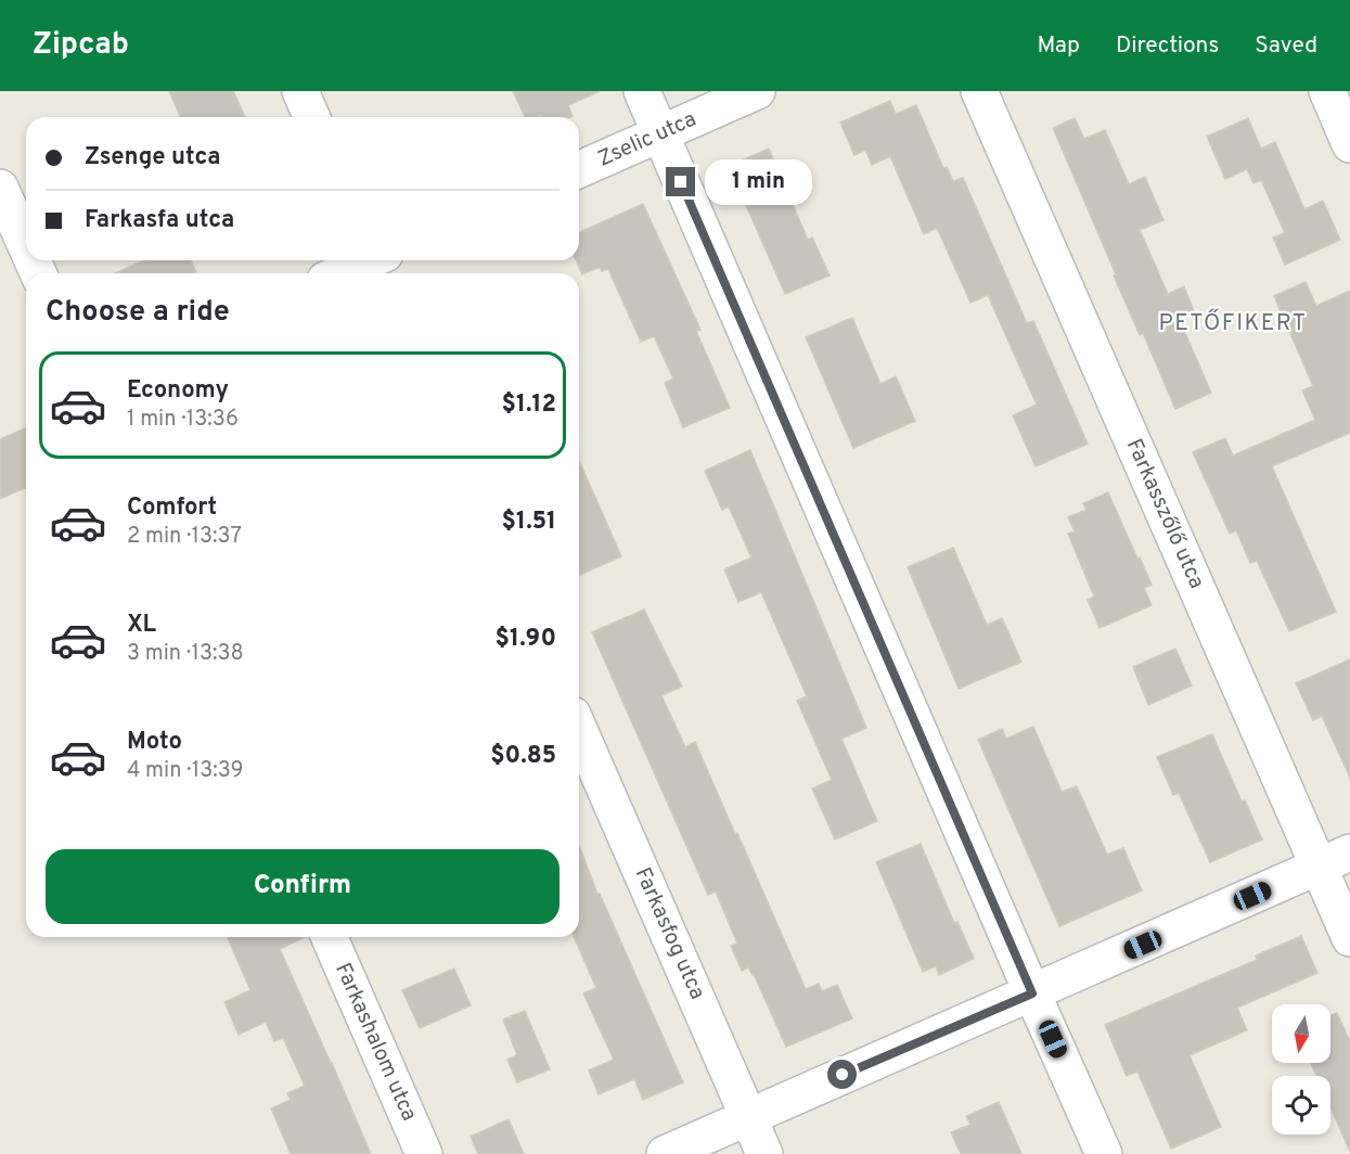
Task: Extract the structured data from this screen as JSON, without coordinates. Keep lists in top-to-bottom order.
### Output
{
  "streets": {
    "street": [
      "Zselic utca",
      "Farkasszőlő utca",
      "Farkasfog utca",
      "Farkashalom utca"
    ]
  },
  "districts": ["PETŐFIKERT"],
  "north": "bottom",
  "page": {
    "header": "Zipcab",
    "nav": ["Map", "Directions", "Saved"],
    "banner": ["Zsenge utca", "Farkasfa utca"],
    "bubble": "1 min",
    "heading": "Choose a ride",
    "list": [
      {
        "name": "Economy",
        "note": "1 min · 13:36",
        "value": "$1.12"
      },
      {
        "name": "Comfort",
        "note": "2 min · 13:37",
        "value": "$1.51"
      },
      {
        "name": "XL",
        "note": "3 min · 13:38",
        "value": "$1.90"
      },
      {
        "name": "Moto",
        "note": "4 min · 13:39",
        "value": "$0.85"
      }
    ],
    "buttons": "Confirm"
  }
}
